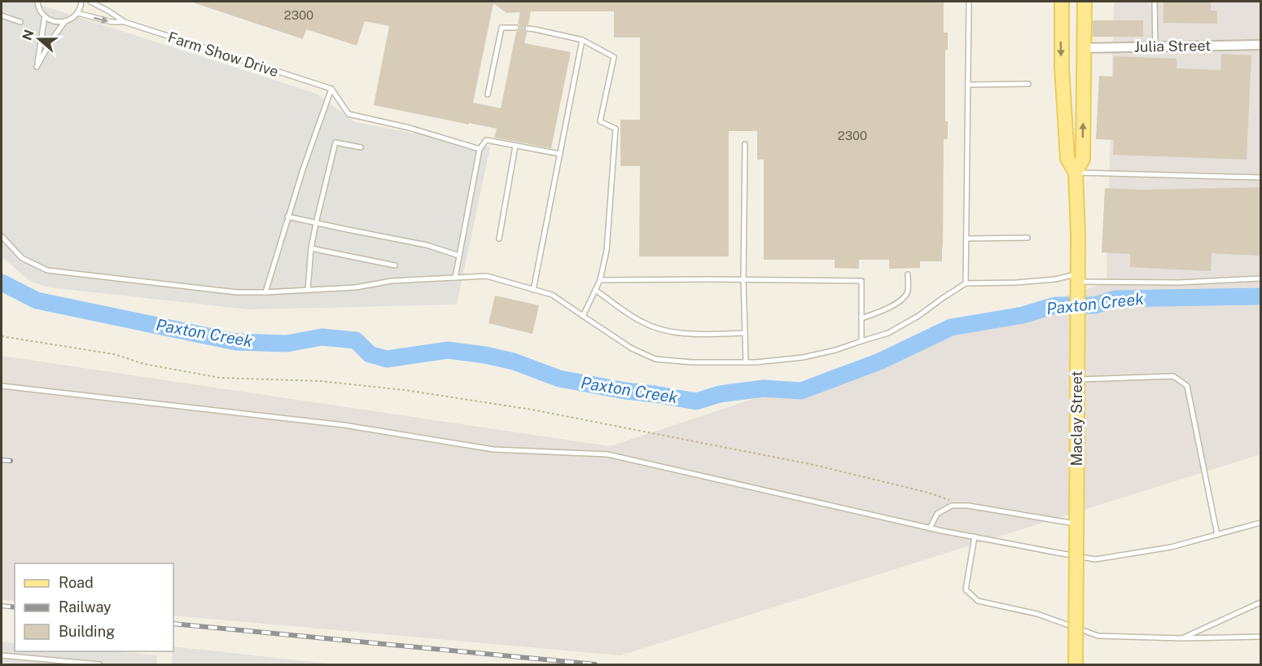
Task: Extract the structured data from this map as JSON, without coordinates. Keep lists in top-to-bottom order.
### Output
{
  "streets": {
    "main road": ["Maclay Street"],
    "street": ["Julia Street"],
    "lane": ["Farm Show Drive"]
  },
  "crossings": [
    ["Julia Street", "Maclay Street"]
  ],
  "water": ["Paxton Creek"],
  "house_numbers": ["2300", "2300"],
  "legend": ["Road", "Railway", "Building"],
  "north": "left"
}
